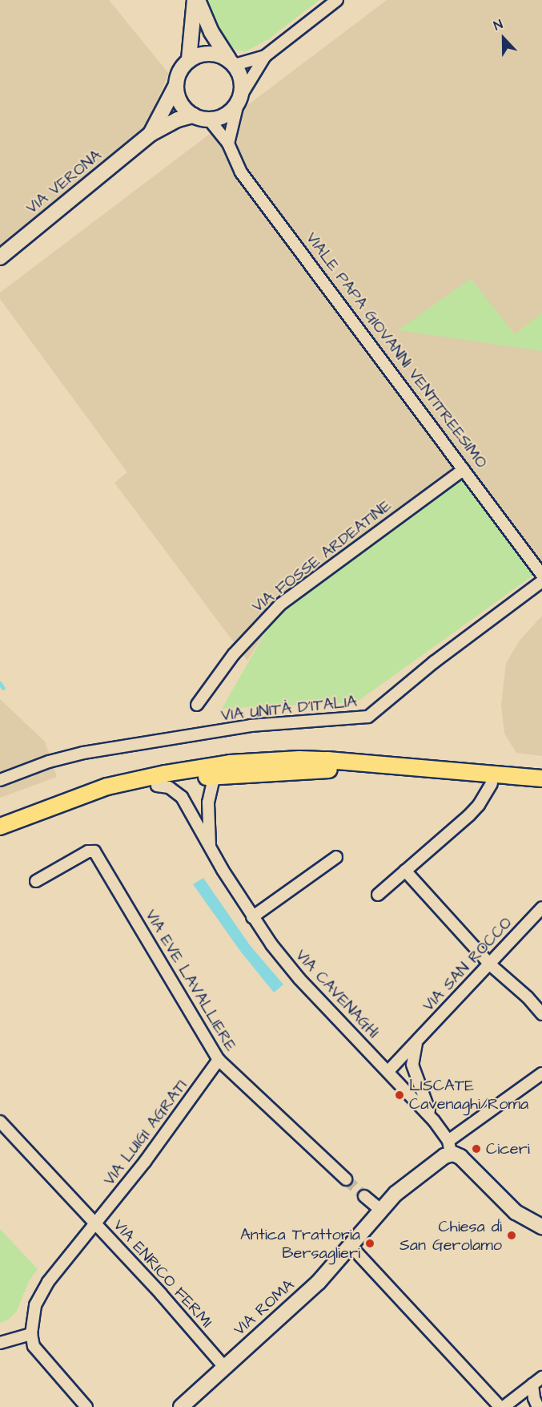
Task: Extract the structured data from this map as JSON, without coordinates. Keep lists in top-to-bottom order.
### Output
{
  "streets": {
    "street": [
      "VIA VERONA",
      "VIALE PAPA GIOVANNI VENTITREESIMO",
      "VIA FOSSE ARDEATINE",
      "VIA UNITÀ D'ITALIA",
      "VIA SAN ROCCO",
      "VIA EVE LAVALLIERE",
      "VIA CAVENAGHI",
      "VIA LUIGI AGRATI",
      "VIA ENRICO FERMI",
      "VIA ROMA"
    ]
  },
  "crossings": [
    ["VIA VERONA", "VIALE PAPA GIOVANNI VENTITREESIMO"],
    ["VIALE PAPA GIOVANNI VENTITREESIMO", "VIA FOSSE ARDEATINE"],
    ["VIA SAN ROCCO", "VIA CAVENAGHI"],
    ["VIA EVE LAVALLIERE", "VIA LUIGI AGRATI"],
    ["VIA CAVENAGHI", "VIA ROMA"],
    ["VIA LUIGI AGRATI", "VIA ENRICO FERMI"],
    ["VIA ENRICO FERMI", "VIA ROMA"]
  ],
  "places": [
    "LISCATE Cavenaghi/Roma",
    "Ciceri",
    "Chiesa di San Gerolamo",
    "Antica Trattoria Bersaglieri"
  ],
  "north": "top"
}
